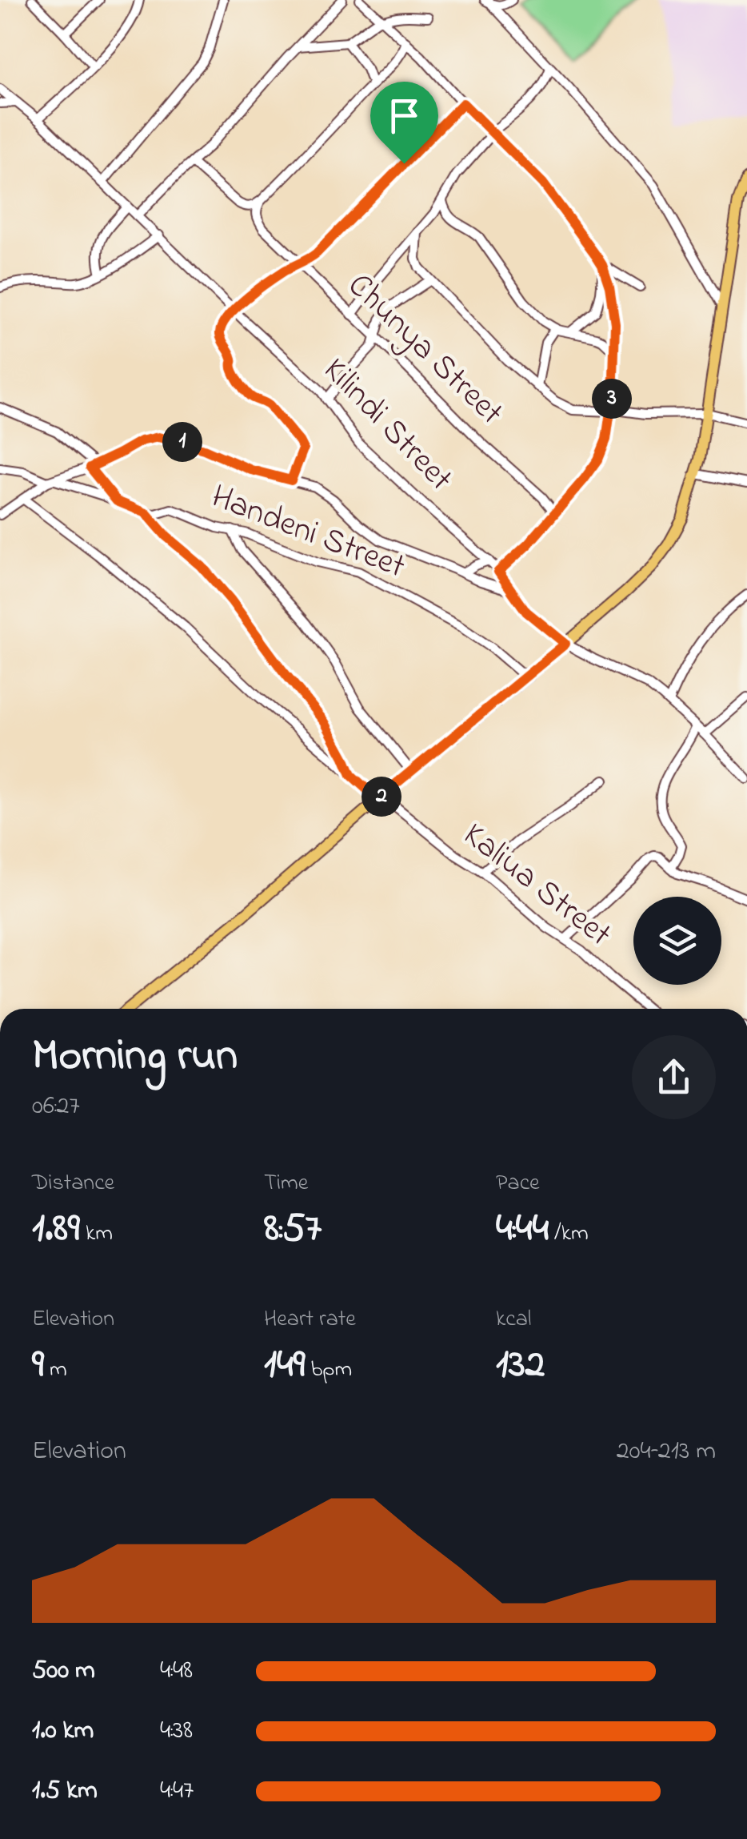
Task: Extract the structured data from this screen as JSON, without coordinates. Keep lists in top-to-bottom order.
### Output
{
  "streets": {
    "street": [
      "Chunya Street",
      "Kilindi Street",
      "Handeni Street",
      "Kaliua Street"
    ]
  },
  "page": {
    "pins": ["3", "1", "2"],
    "heading": ["Morning run", "06:27"],
    "stats": [
      ["Distance", "1.89 km"],
      ["Time", "8:57"],
      ["Pace", "4:44 /km"],
      ["Elevation", "9 m"],
      ["Heart rate", "149 bpm"],
      ["kcal", "132"]
    ],
    "chart": ["Elevation", "204–213 m"],
    "list": [
      {
        "name": "500 m",
        "note": "4:48"
      },
      {
        "name": "1.0 km",
        "note": "4:38"
      },
      {
        "name": "1.5 km",
        "note": "4:47"
      }
    ]
  }
}
